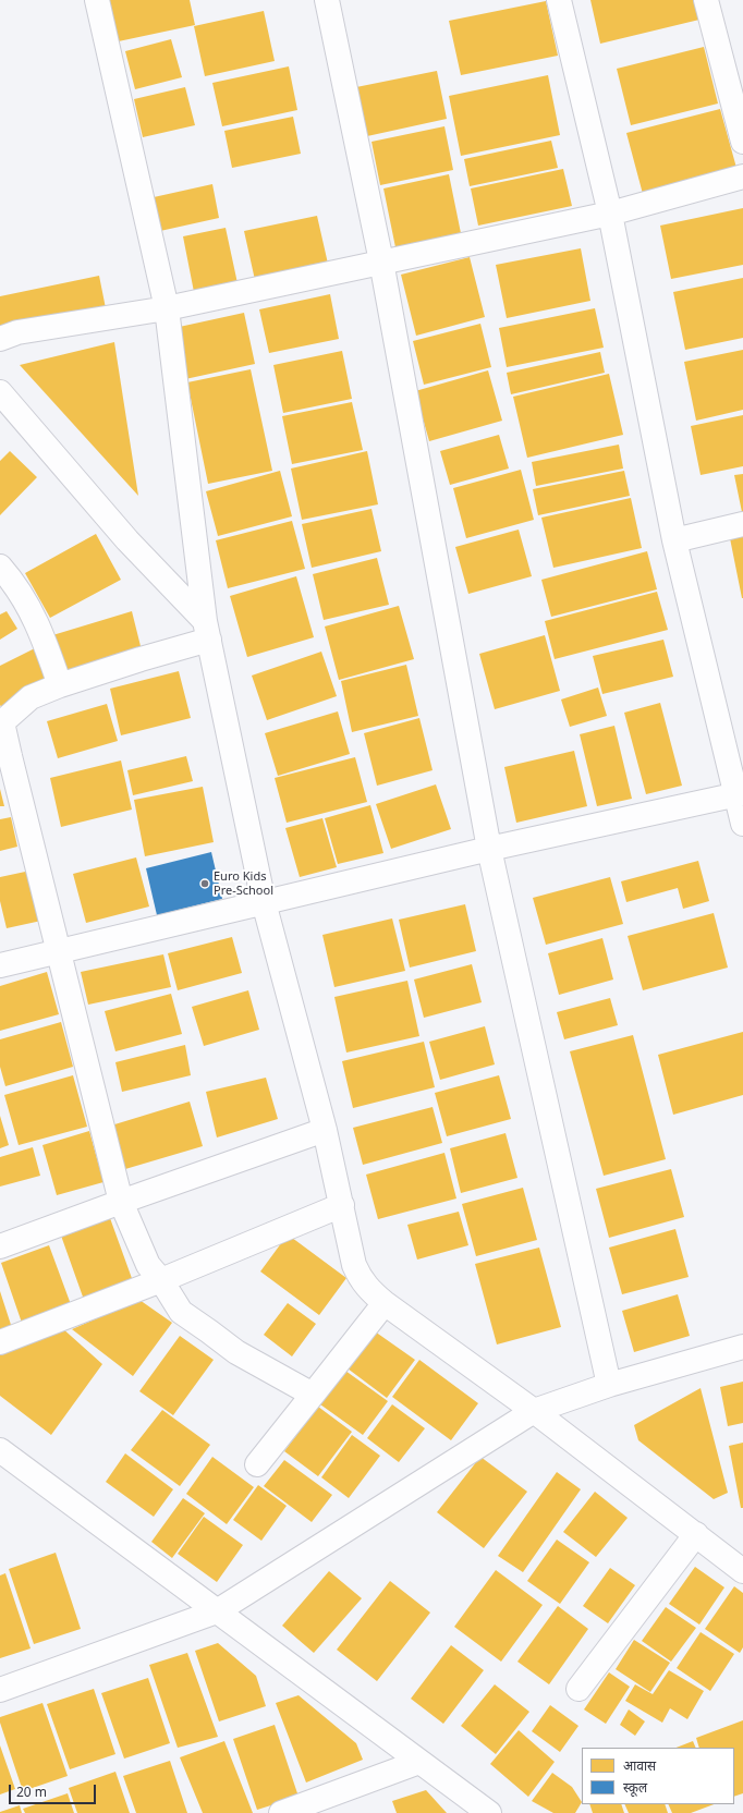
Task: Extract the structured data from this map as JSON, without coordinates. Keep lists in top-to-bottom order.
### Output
{
  "places": ["Euro Kids Pre-School"],
  "legend": ["आवास", "स्कूल"],
  "scale_bar": "20 m"
}
